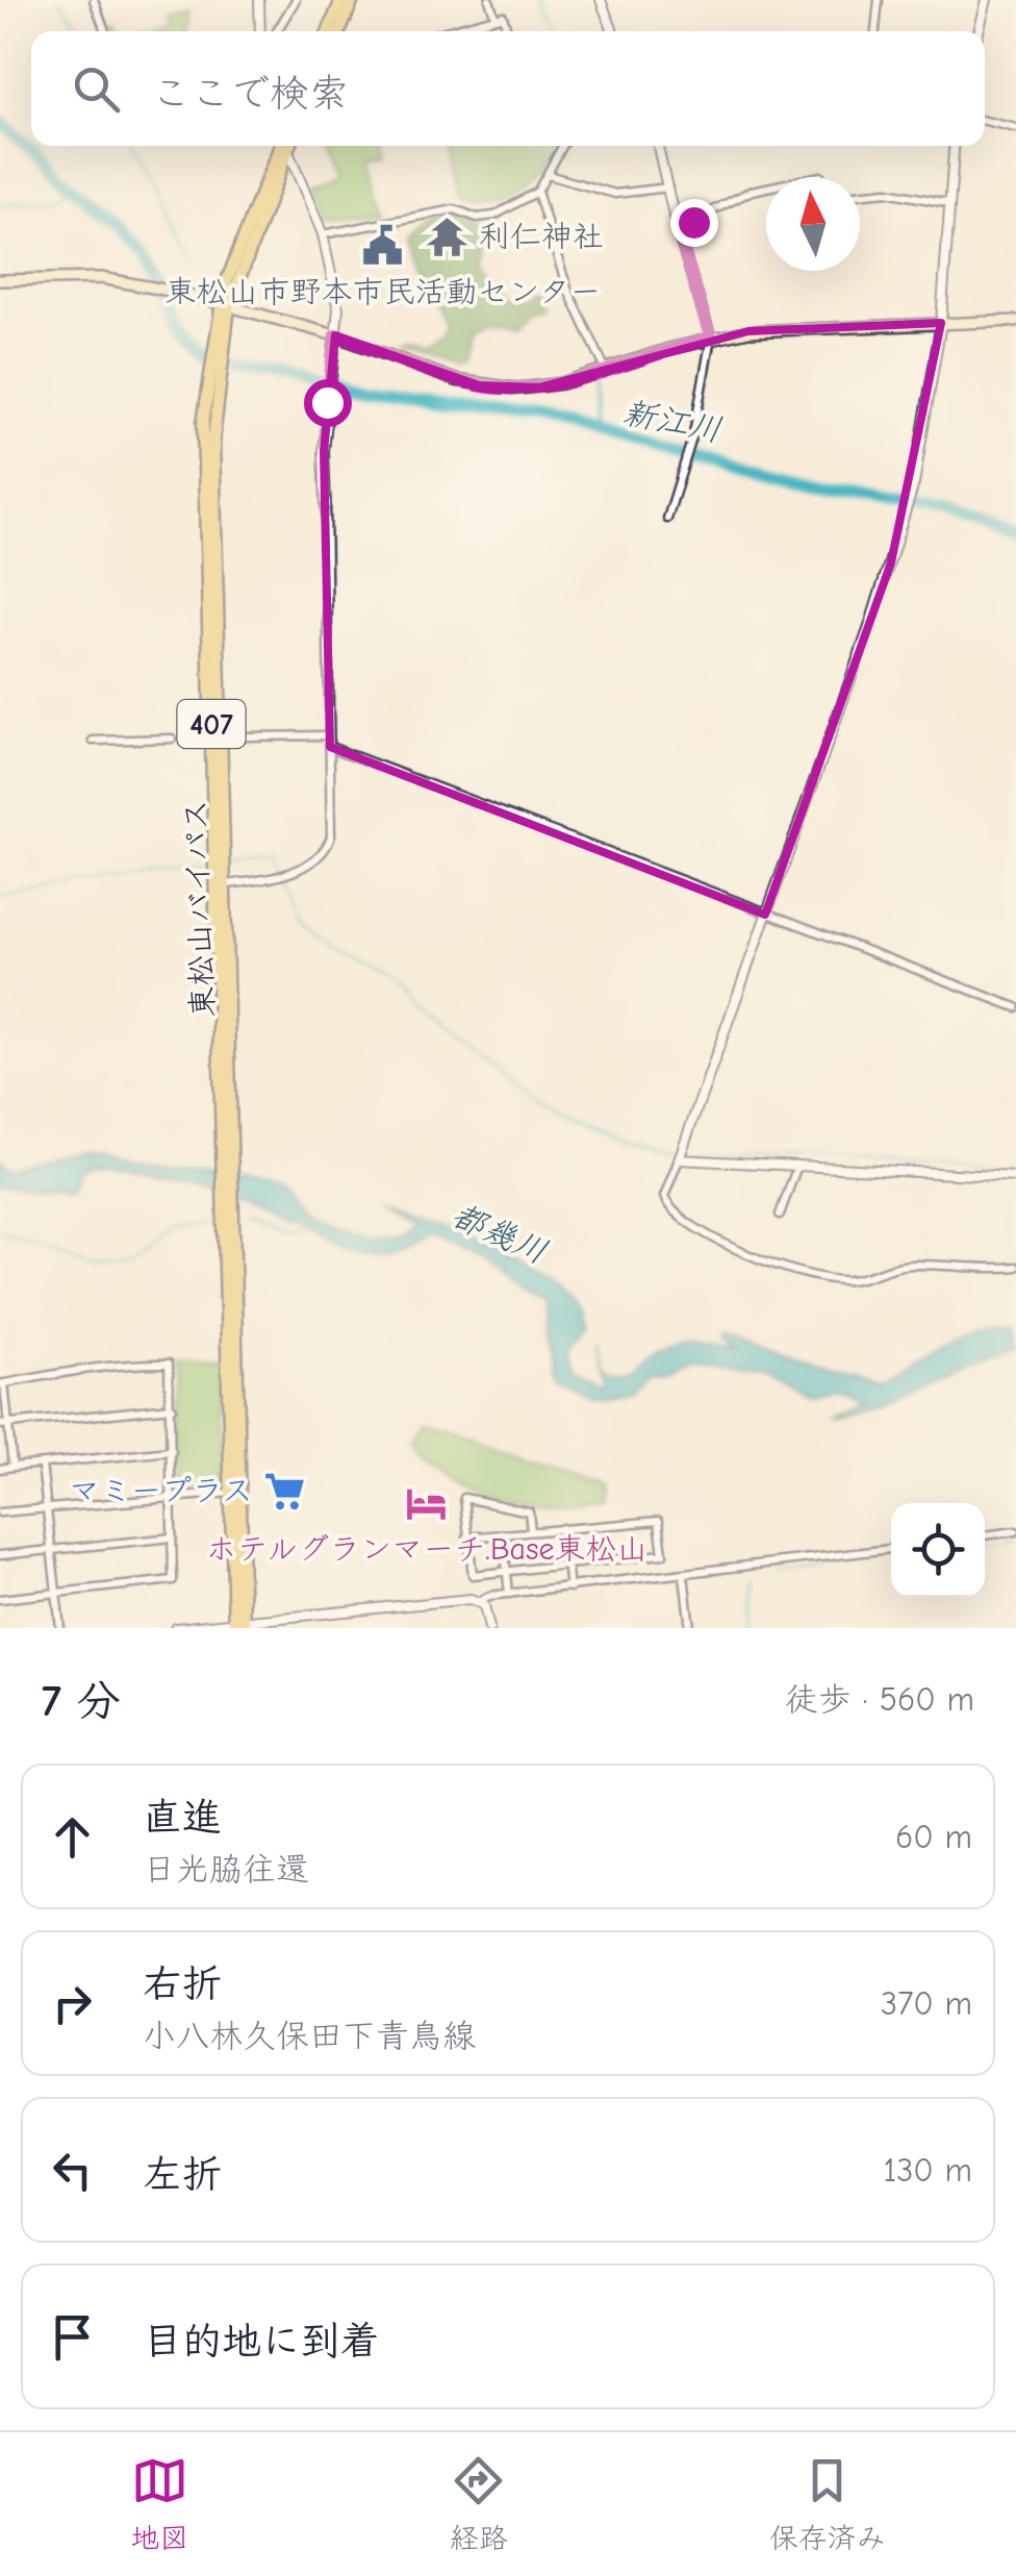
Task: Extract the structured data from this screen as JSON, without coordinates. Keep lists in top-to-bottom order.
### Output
{
  "streets": {
    "highway": ["407", "東松山バイパス"]
  },
  "water": ["新江川", "都幾川"],
  "places": {
    "temple": ["利仁神社"],
    "public building": ["東松山市野本市民活動センター"],
    "supermarket": ["マミープラス"],
    "hotel": ["ホテルグランマーチ.Base東松山"]
  },
  "north": "top",
  "page": {
    "search": "ここで検索",
    "heading": ["7 分", "徒歩 · 560 m"],
    "list": [
      ["直進", "日光脇往還", "60 m"],
      ["右折", "小八林久保田下青鳥線", "370 m"],
      ["左折", "130 m"],
      "目的地に到着"
    ],
    "nav": ["地図", "経路", "保存済み"]
  }
}
